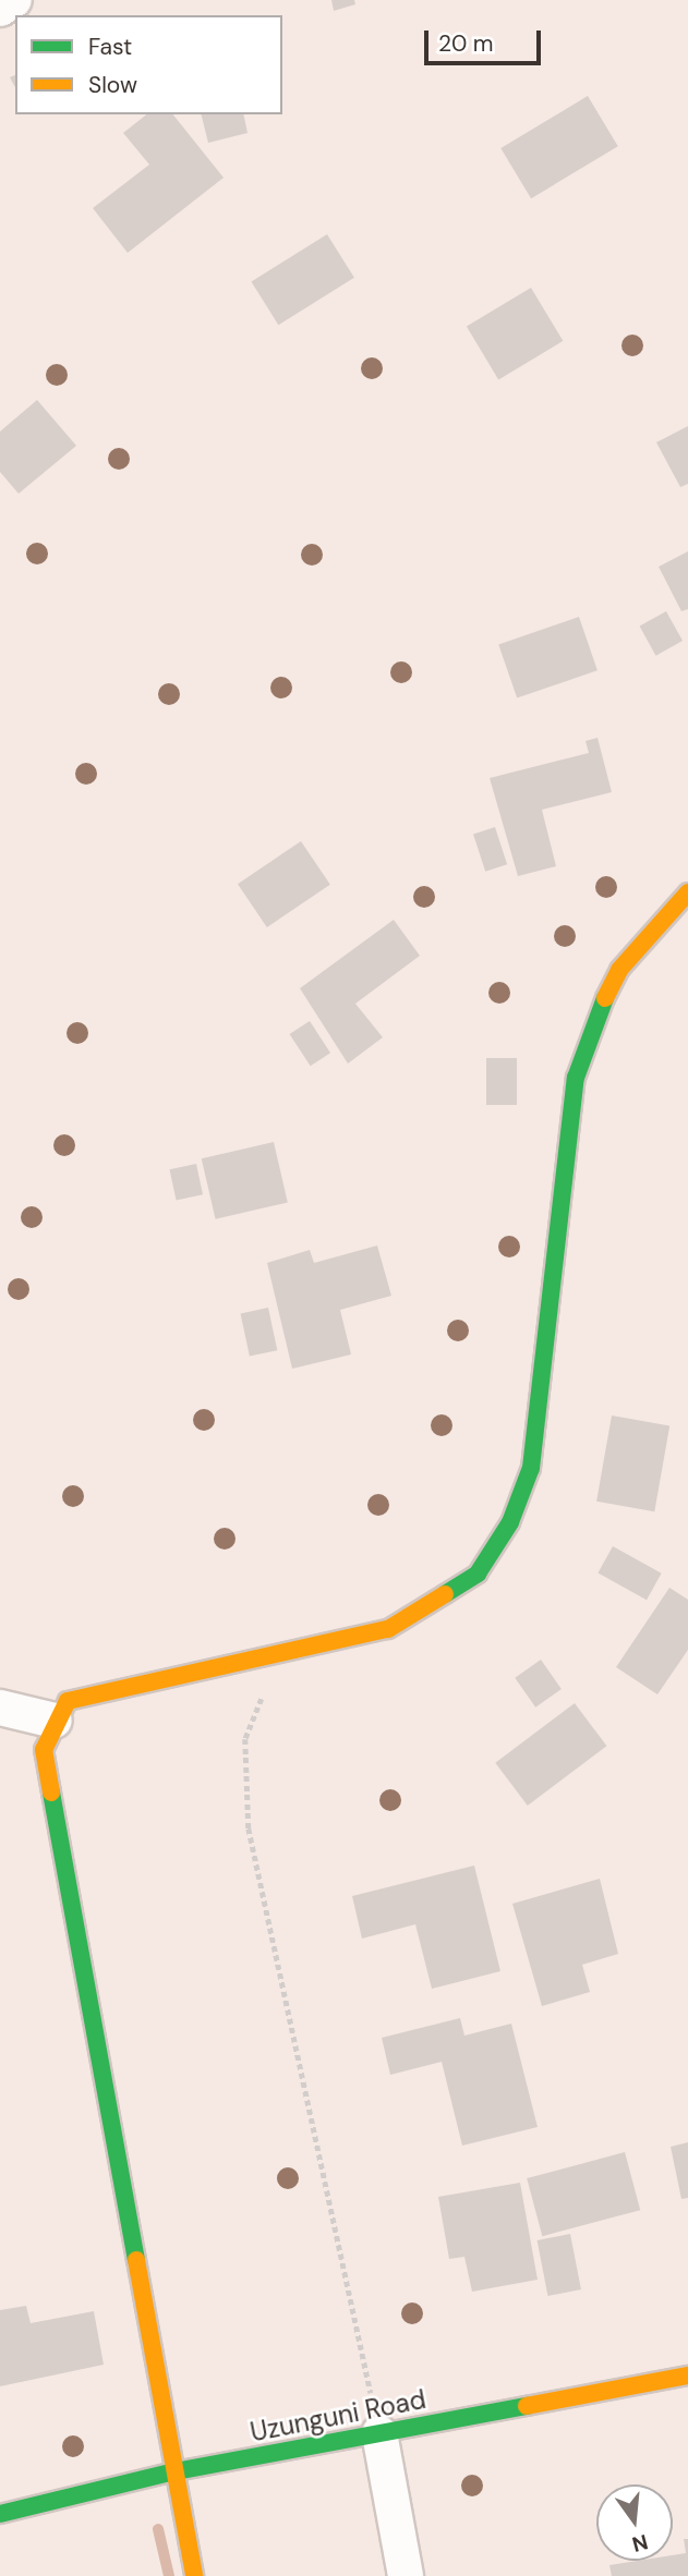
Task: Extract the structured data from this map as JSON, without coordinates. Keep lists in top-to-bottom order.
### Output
{
  "streets": {
    "street": ["Uzunguni Road"]
  },
  "legend": ["Fast", "Slow"],
  "scale_bar": "20 m",
  "north": "bottom"
}
